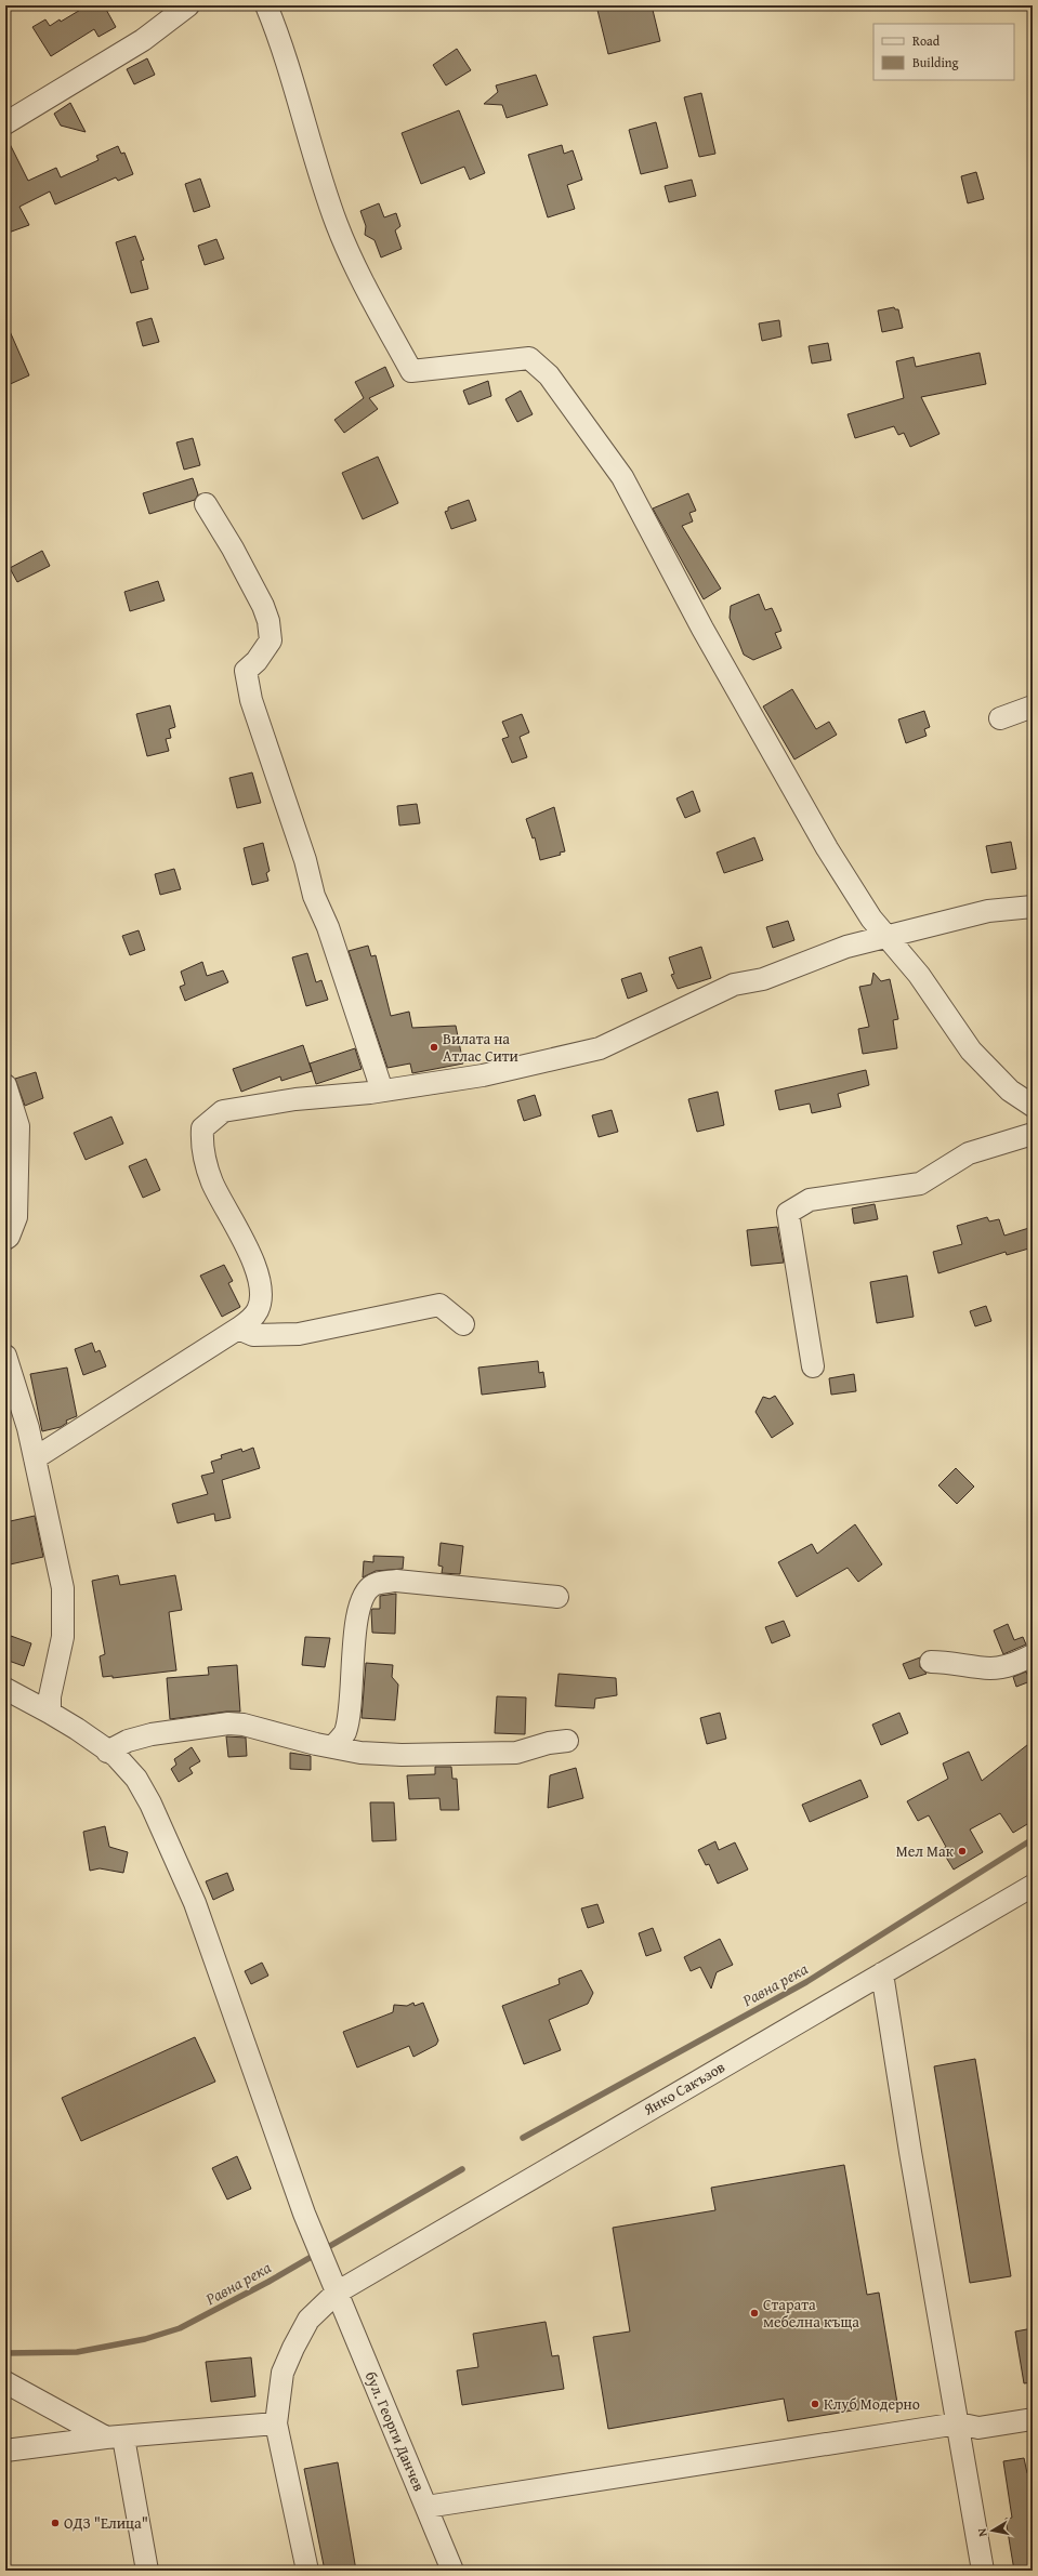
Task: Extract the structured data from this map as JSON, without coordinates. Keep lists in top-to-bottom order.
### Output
{
  "streets": {
    "street": ["Янко Сакъзов", "бул. Георги Данчев"]
  },
  "crossings": [
    ["Янко Сакъзов", "бул. Георги Данчев"]
  ],
  "water": ["Равна река"],
  "places": [
    "Вилата на Атлас Сити",
    "Мел Мак",
    "Старата мебелна къща",
    "Клуб Модерно",
    "ОДЗ \"Елица\""
  ],
  "legend": ["Road", "Building"],
  "north": "left"
}
